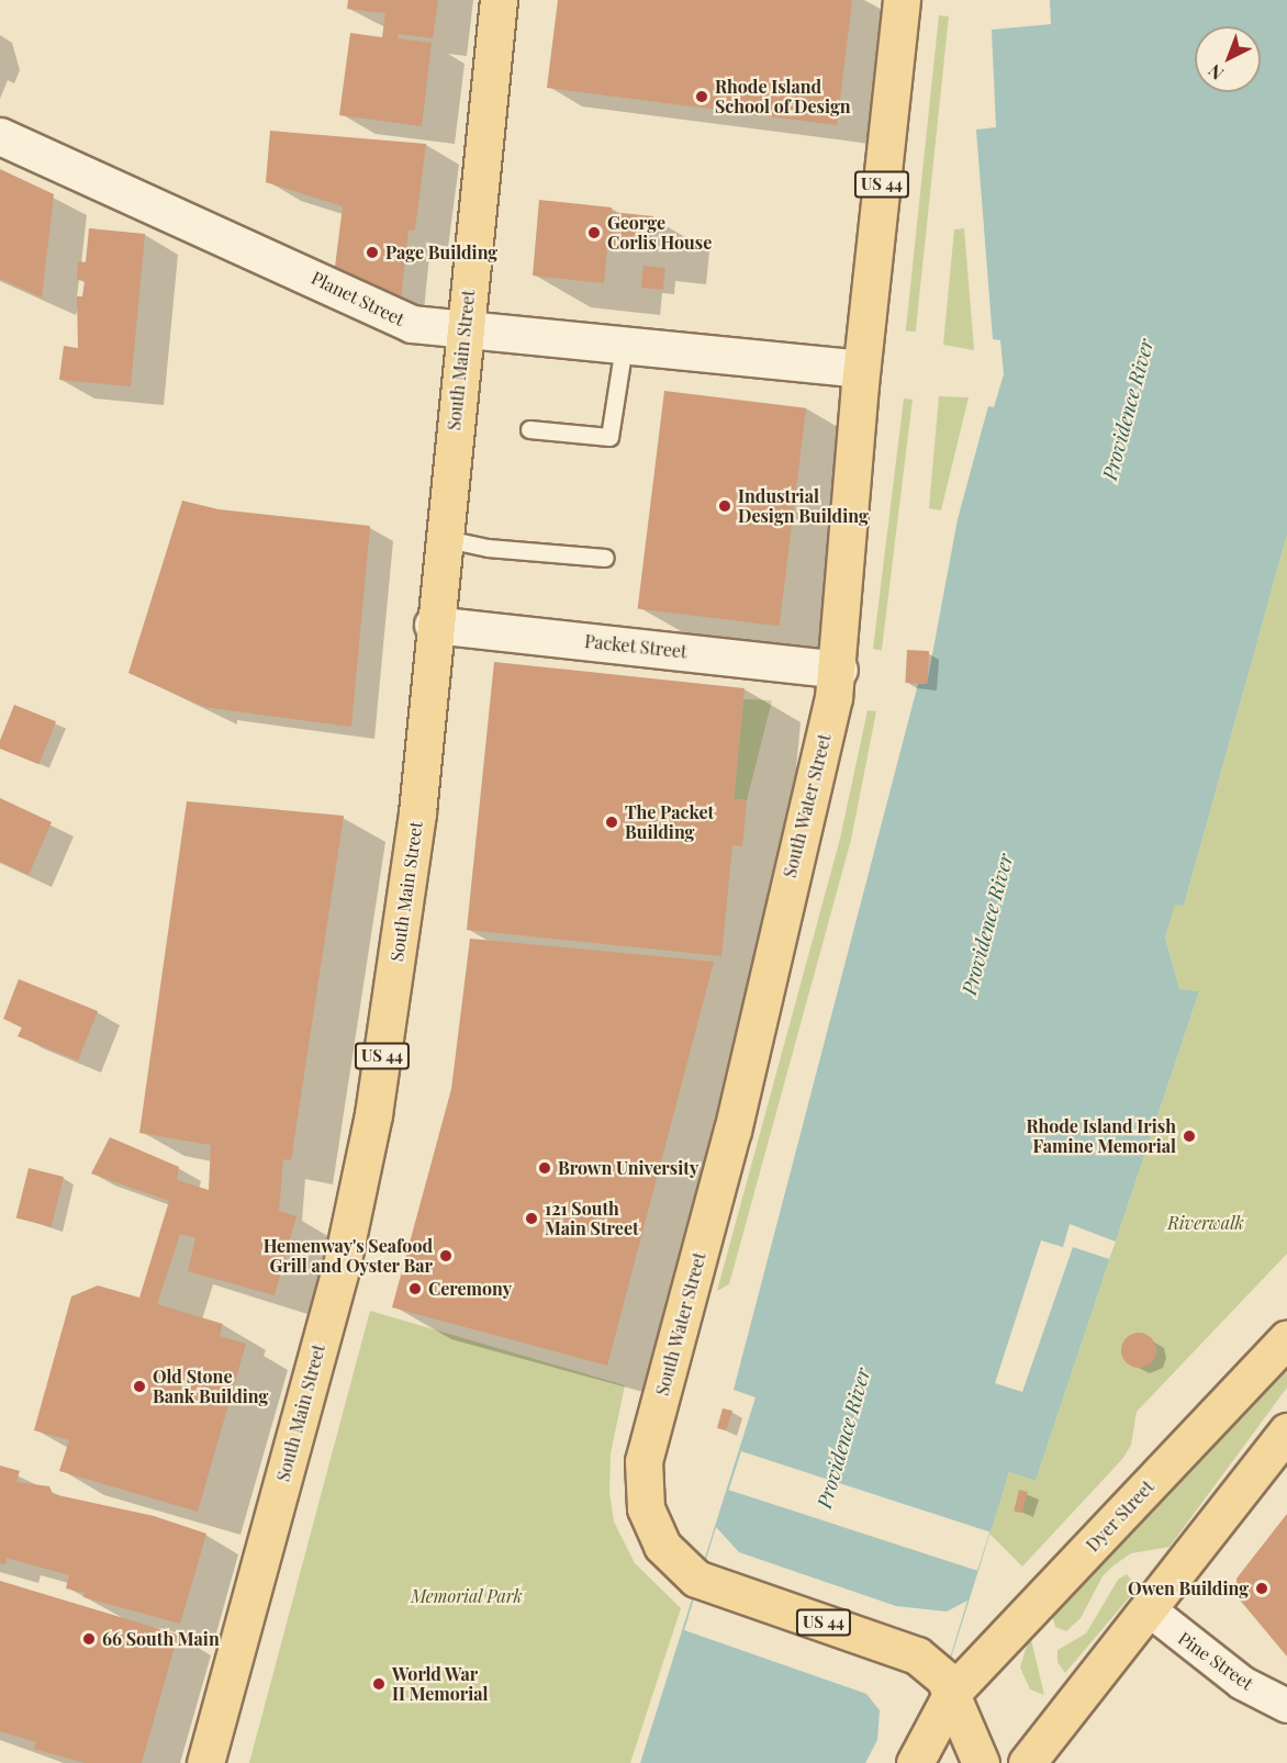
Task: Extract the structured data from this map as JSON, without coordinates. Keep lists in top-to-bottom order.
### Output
{
  "streets": {
    "main road": [
      "US 44",
      "South Main Street",
      "South Water Street",
      "Dyer Street"
    ],
    "street": ["Planet Street", "Packet Street", "Pine Street"]
  },
  "crossings": [
    ["Planet Street", "South Main Street"],
    ["Planet Street", "South Water Street"],
    ["South Main Street", "Packet Street"],
    ["Packet Street", "South Water Street"],
    ["South Water Street", "Dyer Street"]
  ],
  "water": ["Providence River"],
  "parks": ["Riverwalk", "Memorial Park"],
  "places": [
    "Rhode Island School of Design",
    "George Corlis House",
    "Page Building",
    "Industrial Design Building",
    "The Packet Building",
    "Rhode Island Irish Famine Memorial",
    "Brown University",
    "121 South Main Street",
    "Hemenway's Seafood Grill and Oyster Bar",
    "Ceremony",
    "Old Stone Bank Building",
    "Owen Building",
    "66 South Main",
    "World War II Memorial"
  ],
  "north": "bottom left"
}
